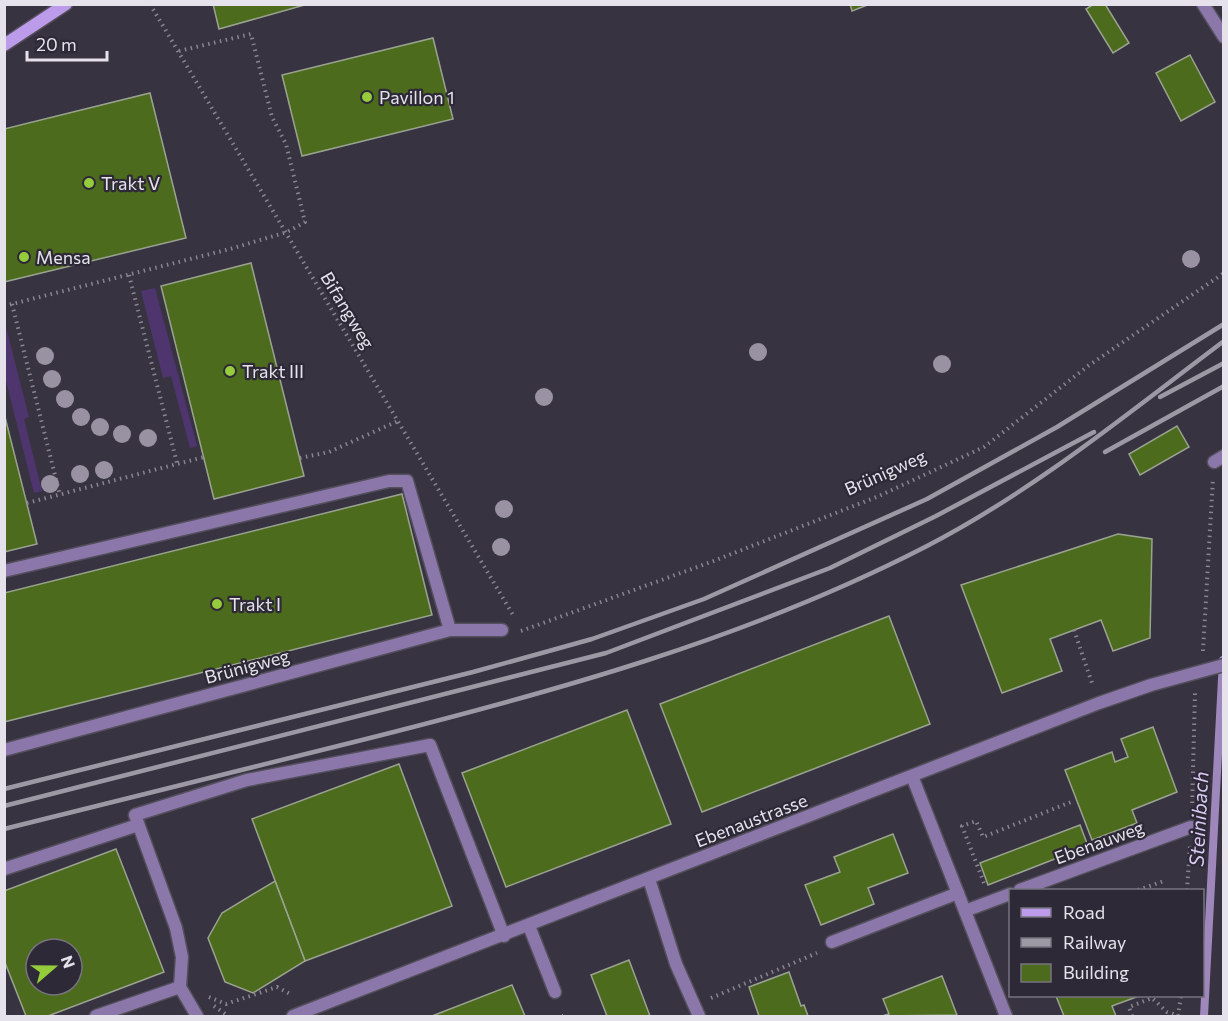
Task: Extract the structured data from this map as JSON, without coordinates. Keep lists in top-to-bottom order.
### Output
{
  "streets": {
    "street": ["Brünigweg", "Ebenaustrasse", "Ebenauweg"],
    "path": ["Bifangweg"]
  },
  "crossings": [
    ["Bifangweg", "Brünigweg"]
  ],
  "water": ["Steinibach"],
  "places": [
    "Pavillon 1",
    "Trakt V",
    "Mensa",
    "Trakt III",
    "Trakt I"
  ],
  "legend": ["Road", "Railway", "Building"],
  "scale_bar": "20 m",
  "north": "right"
}
